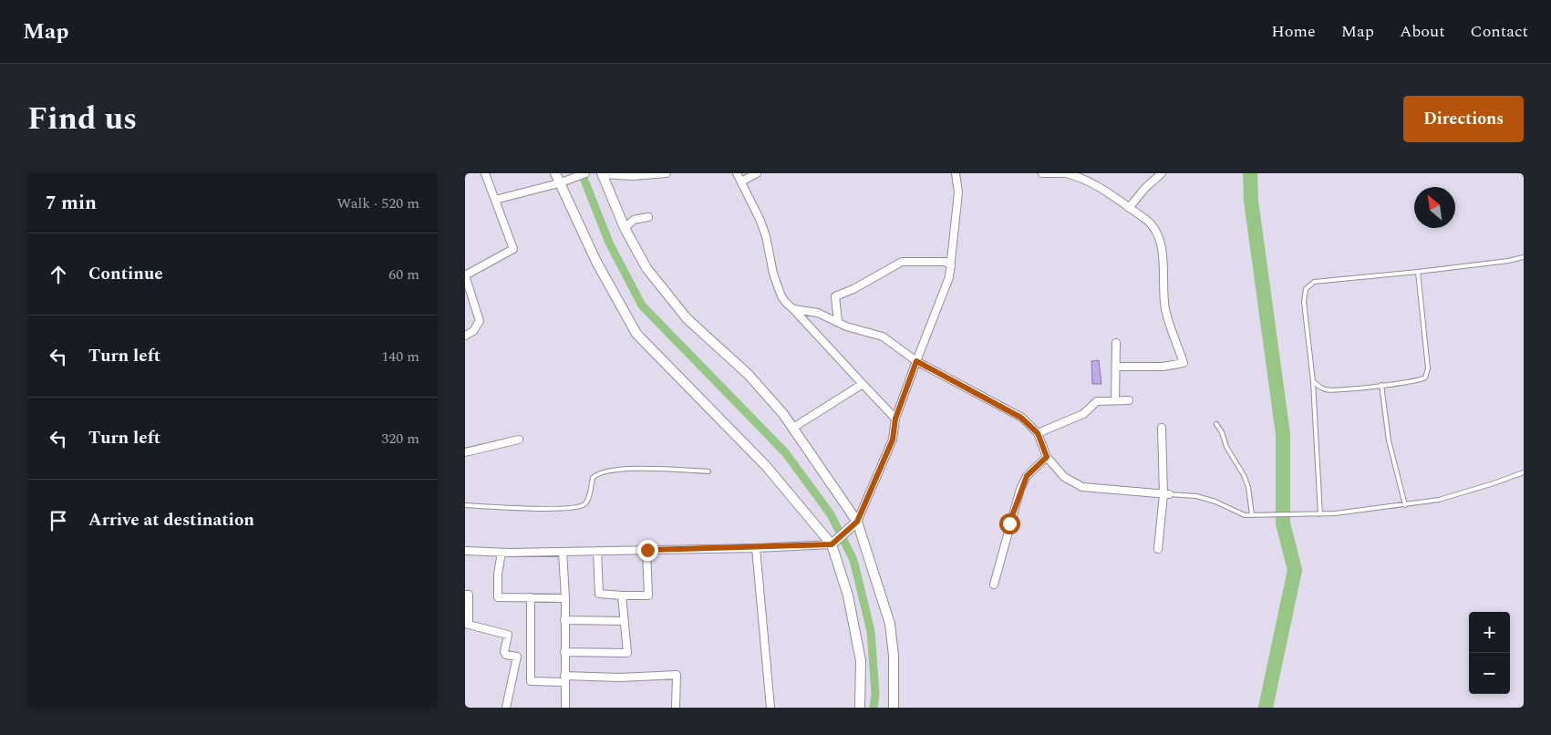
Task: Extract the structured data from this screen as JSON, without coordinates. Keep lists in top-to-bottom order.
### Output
{
  "north": "top left",
  "page": {
    "header": "Map",
    "nav": [
      "Home",
      "Map",
      "About",
      "Contact"
    ],
    "title": "Find us",
    "buttons": "Directions",
    "heading": ["7 min", "Walk · 520 m"],
    "list": [
      ["Continue", "60 m"],
      ["Turn left", "140 m"],
      ["Turn left", "320 m"],
      "Arrive at destination"
    ],
    "map_buttons": ["+", "−"]
  }
}
